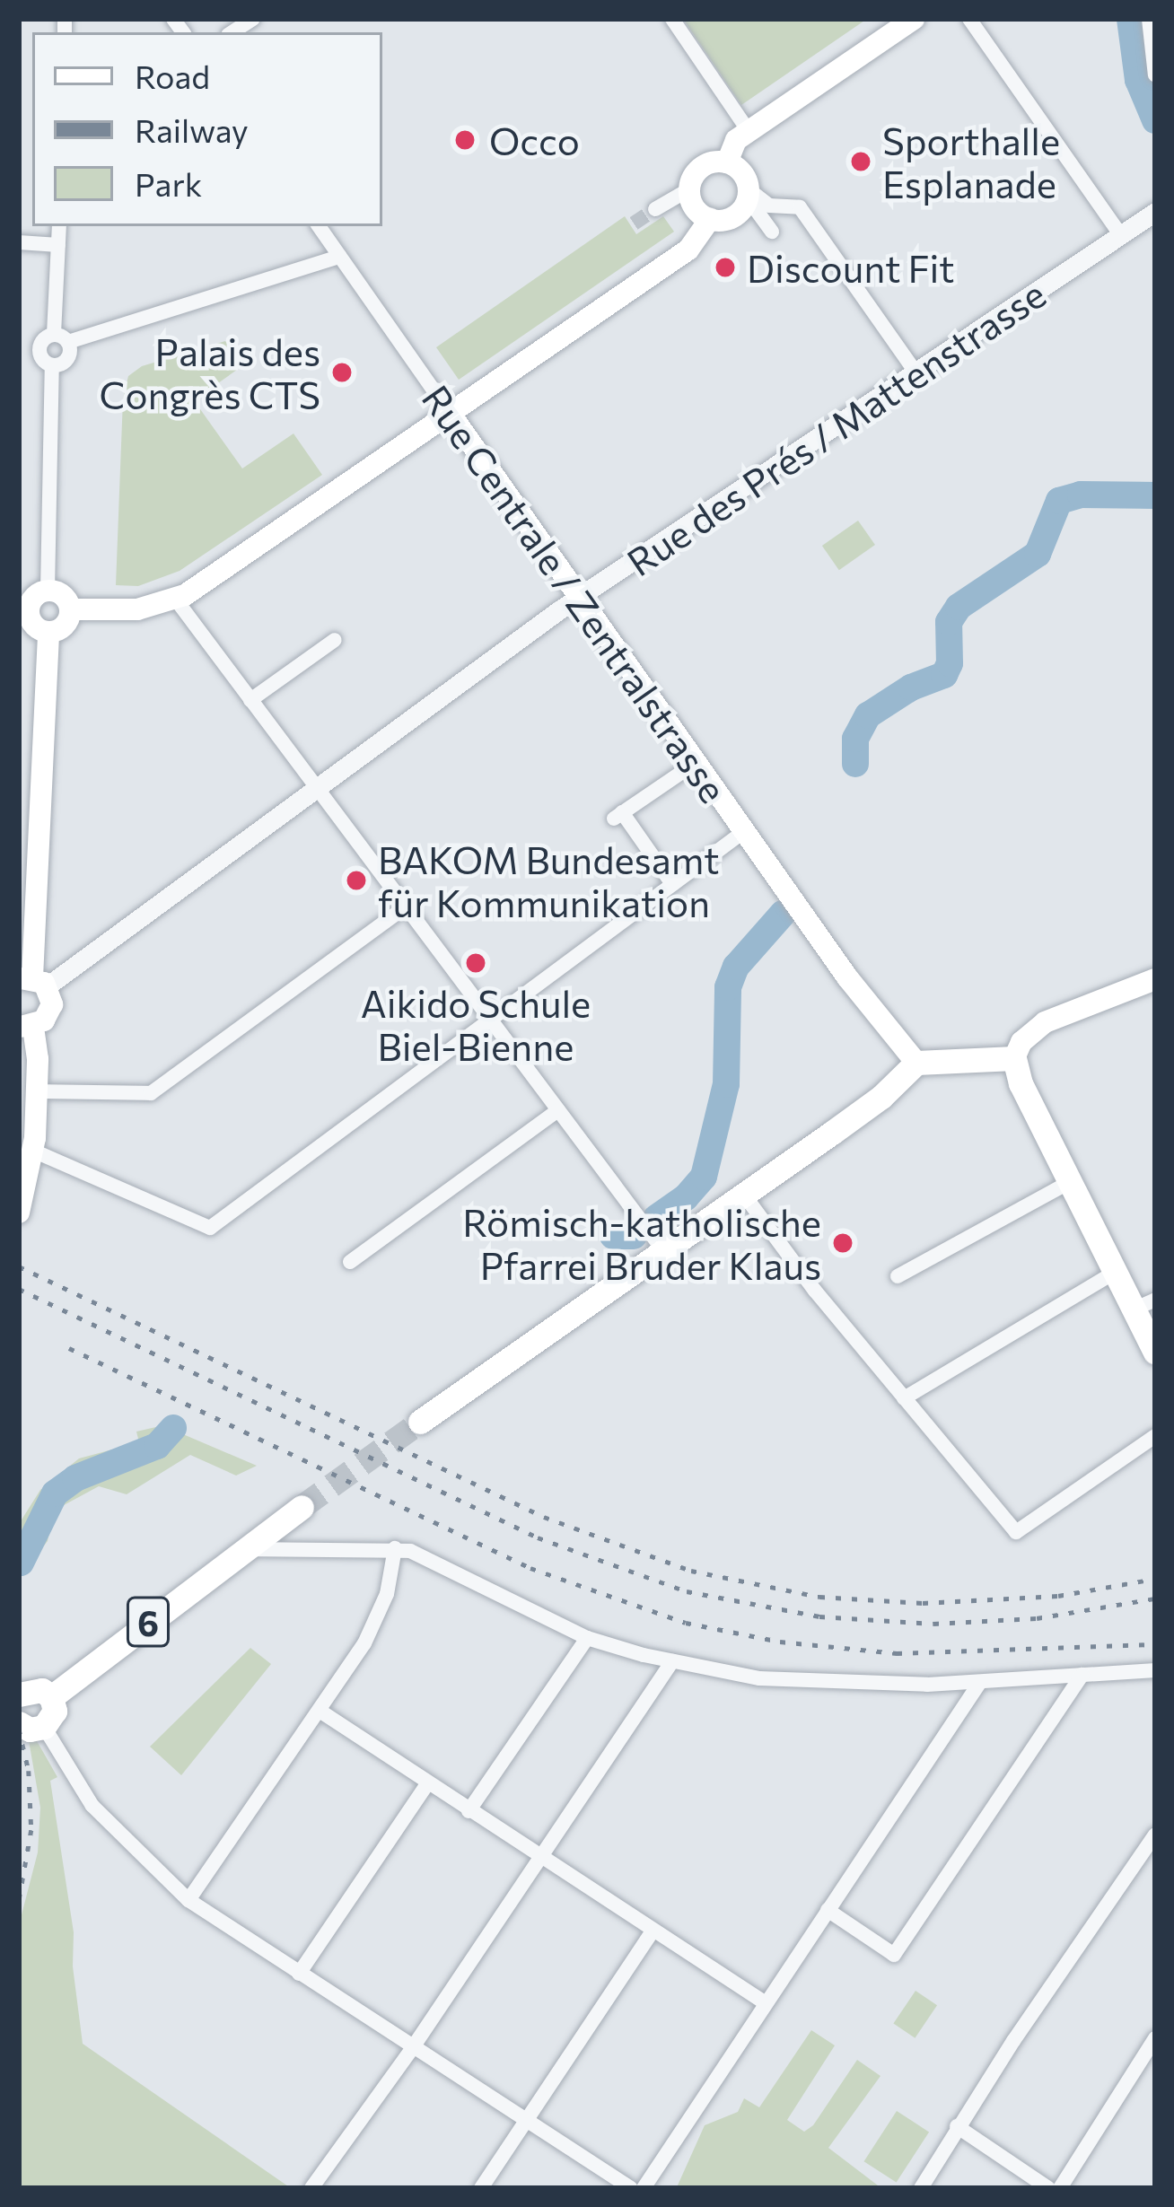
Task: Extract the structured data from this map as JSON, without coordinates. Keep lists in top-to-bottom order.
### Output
{
  "streets": {
    "main road": ["Rue Centrale / Zentralstrasse", "6"],
    "street": ["Rue des Prés / Mattenstrasse"]
  },
  "crossings": [
    ["Rue des Prés / Mattenstrasse", "Rue Centrale / Zentralstrasse"]
  ],
  "places": [
    "Occo",
    "Sporthalle Esplanade",
    "Discount Fit",
    "Palais des Congrès CTS",
    "BAKOM Bundesamt für Kommunikation",
    "Aikido Schule Biel-Bienne",
    "Römisch-katholische Pfarrei Bruder Klaus"
  ],
  "legend": ["Road", "Railway", "Park"]
}
